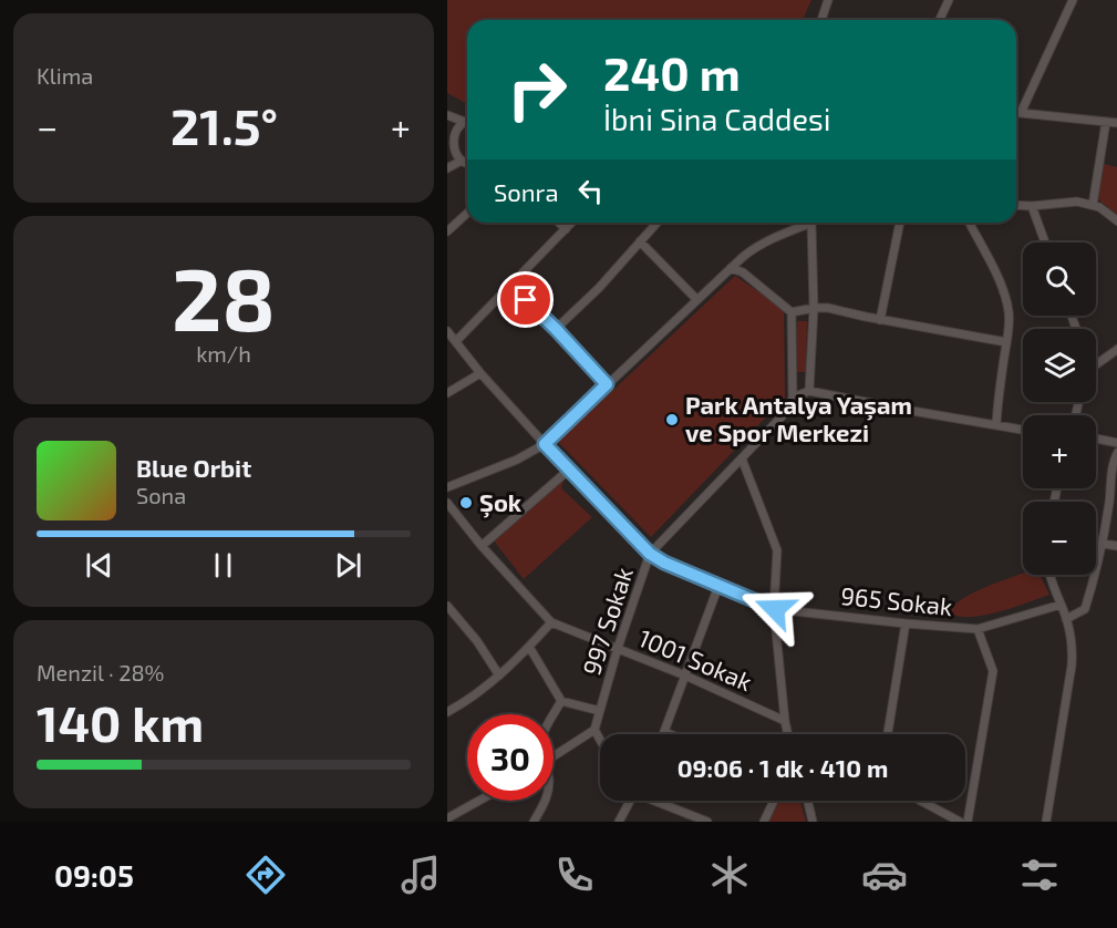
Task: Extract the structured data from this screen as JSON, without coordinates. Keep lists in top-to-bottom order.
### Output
{
  "streets": {
    "street": ["965 Sokak", "997 Sokak", "1001 Sokak"]
  },
  "crossings": [
    ["965 Sokak", "997 Sokak"],
    ["997 Sokak", "1001 Sokak"]
  ],
  "places": ["Park Antalya Yaşam ve Spor Merkezi", "Şok"],
  "page": {
    "tile": [
      "Klima",
      ["28", "km/h"],
      ["Menzil · 28%", "140 km"]
    ],
    "turn": ["240 m", "İbni Sina Caddesi"],
    "heat": ["−", "21.5°", "+"],
    "then": "Sonra",
    "map_buttons": ["+", "−"],
    "song": ["Blue Orbit", "Sona"],
    "limit": "30",
    "trip": "09:06 · 1 dk · 410 m",
    "tabs": "09:05"
  }
}
